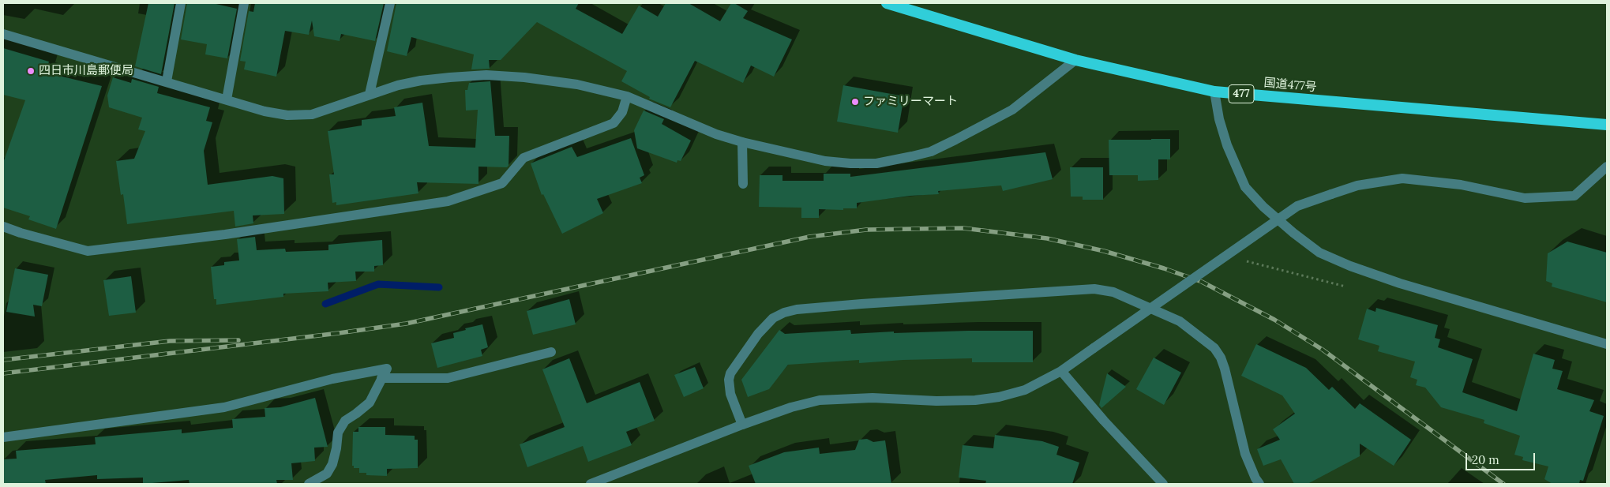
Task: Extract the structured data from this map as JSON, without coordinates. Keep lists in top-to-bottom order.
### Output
{
  "streets": {
    "highway": ["国道477号", "477"]
  },
  "places": ["四日市川島郵便局", "ファミリーマート"],
  "scale_bar": "20 m"
}
